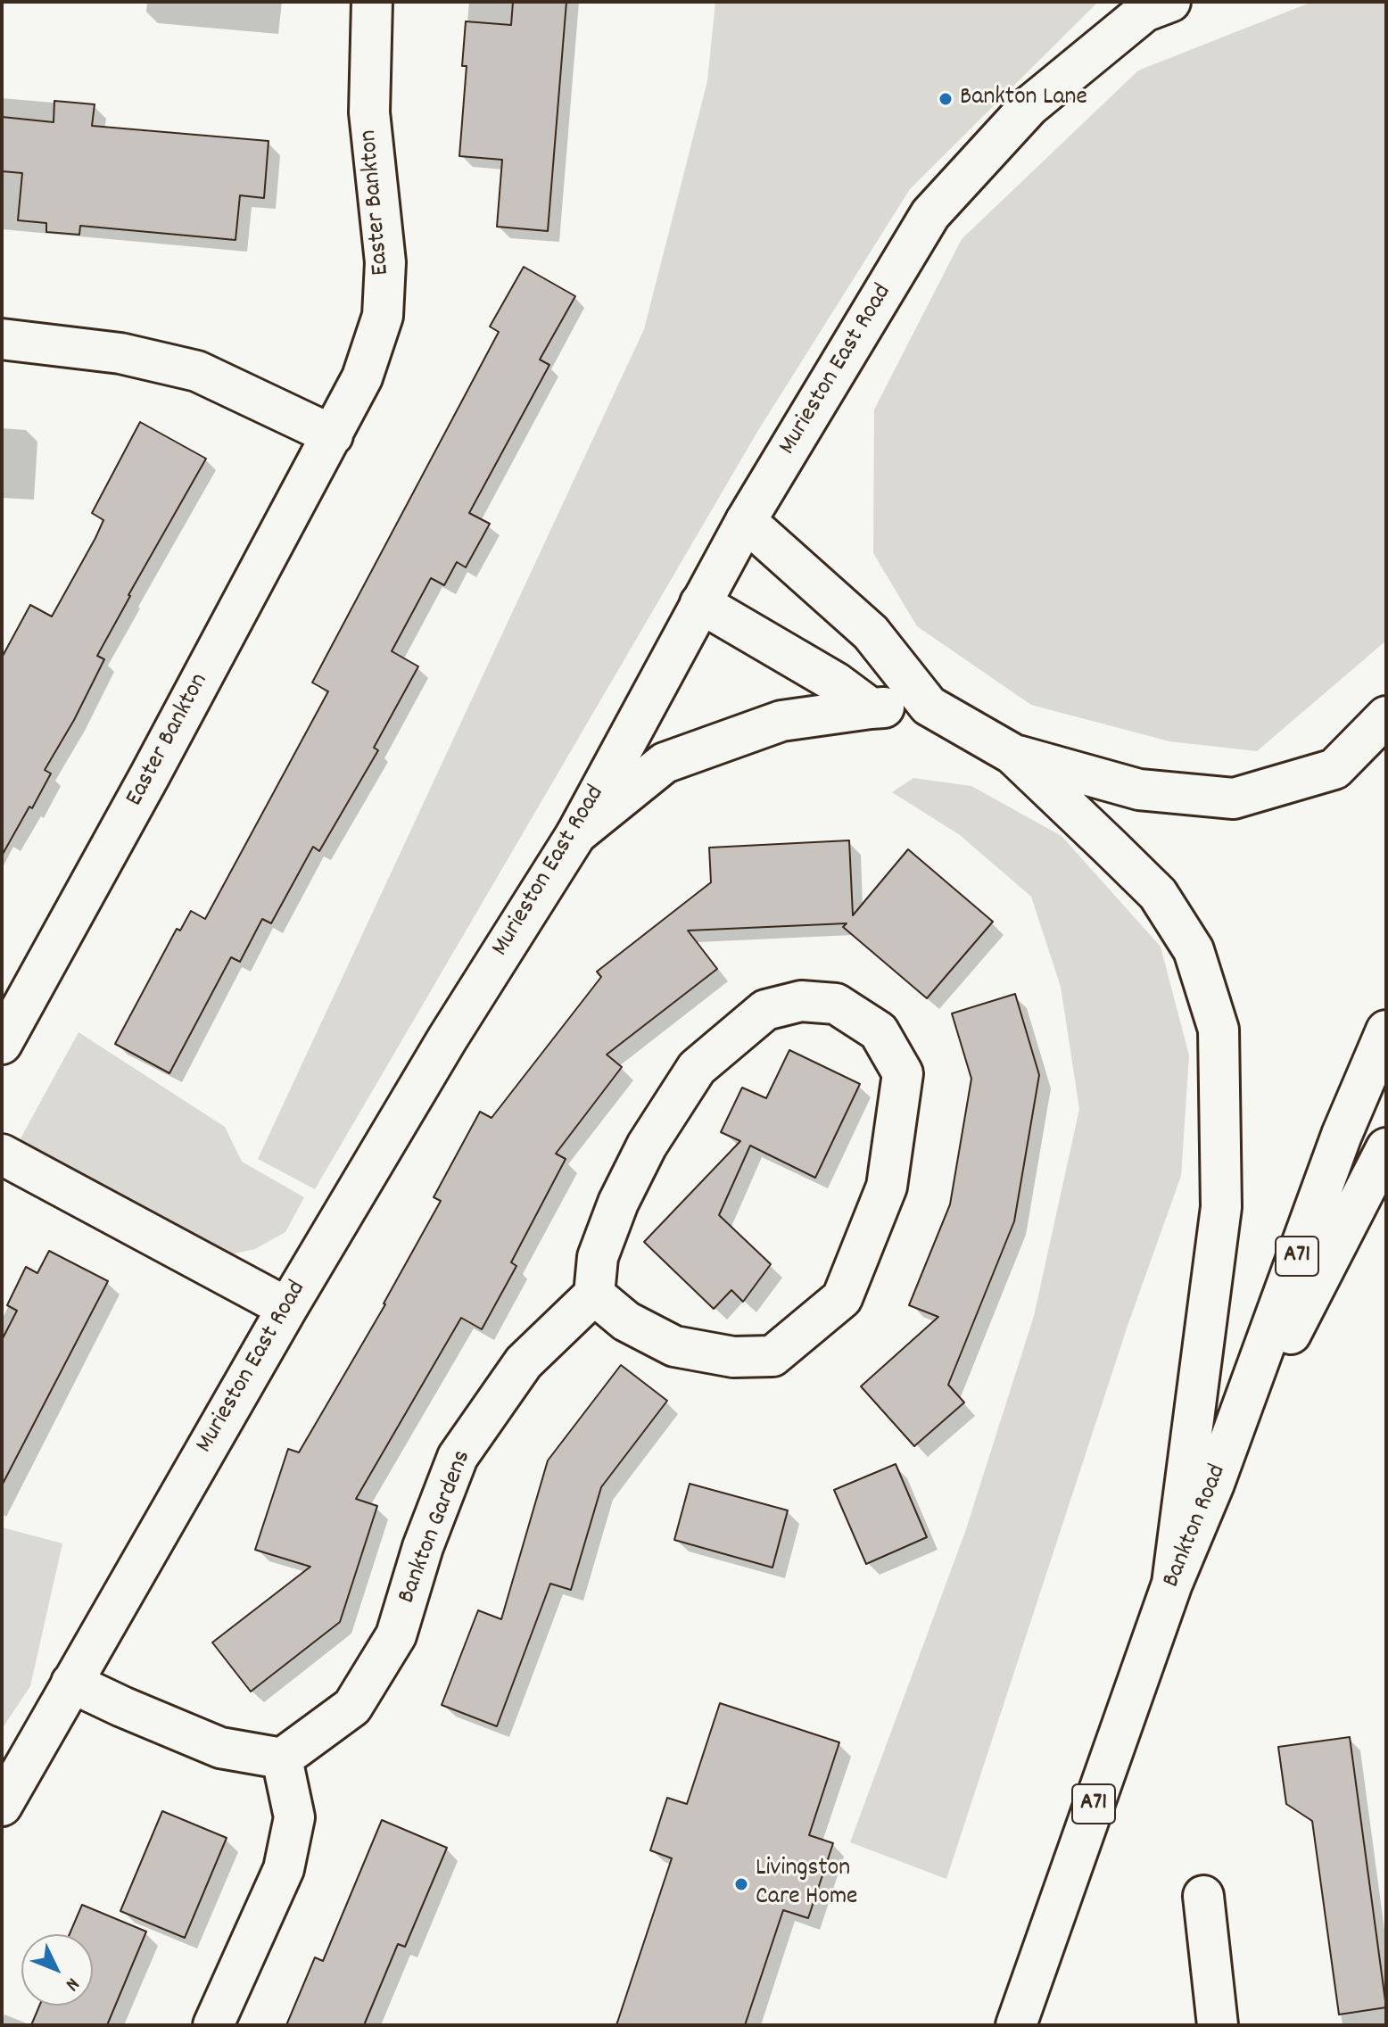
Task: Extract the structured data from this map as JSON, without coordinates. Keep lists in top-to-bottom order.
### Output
{
  "streets": {
    "street": [
      "Easter Bankton",
      "Murieston East Road",
      "A71",
      "Bankton Road",
      "Bankton Gardens"
    ]
  },
  "places": ["Bankton Lane", "Livingston Care Home"],
  "north": "bottom right"
}
